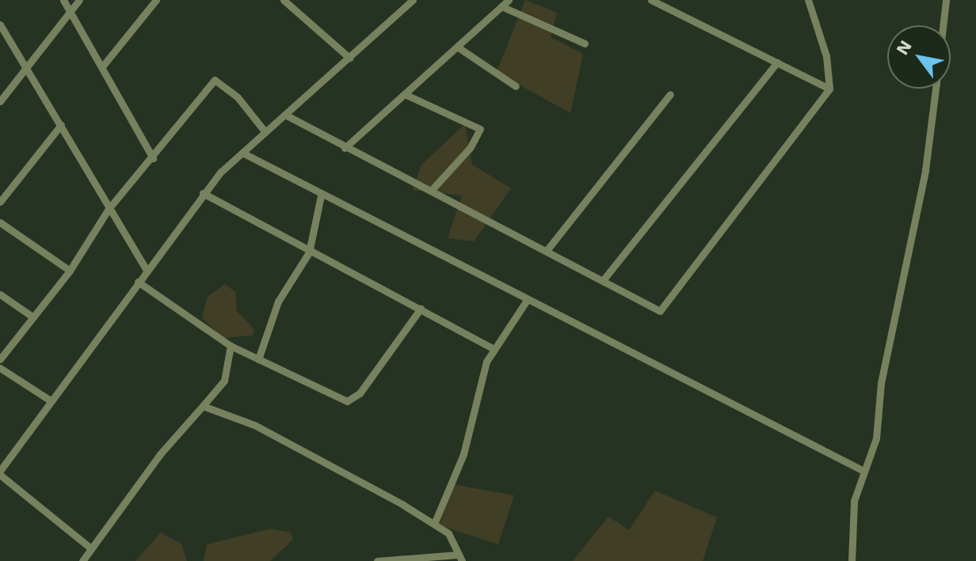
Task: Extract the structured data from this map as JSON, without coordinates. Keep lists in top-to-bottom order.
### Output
{
  "north": "top left"
}
